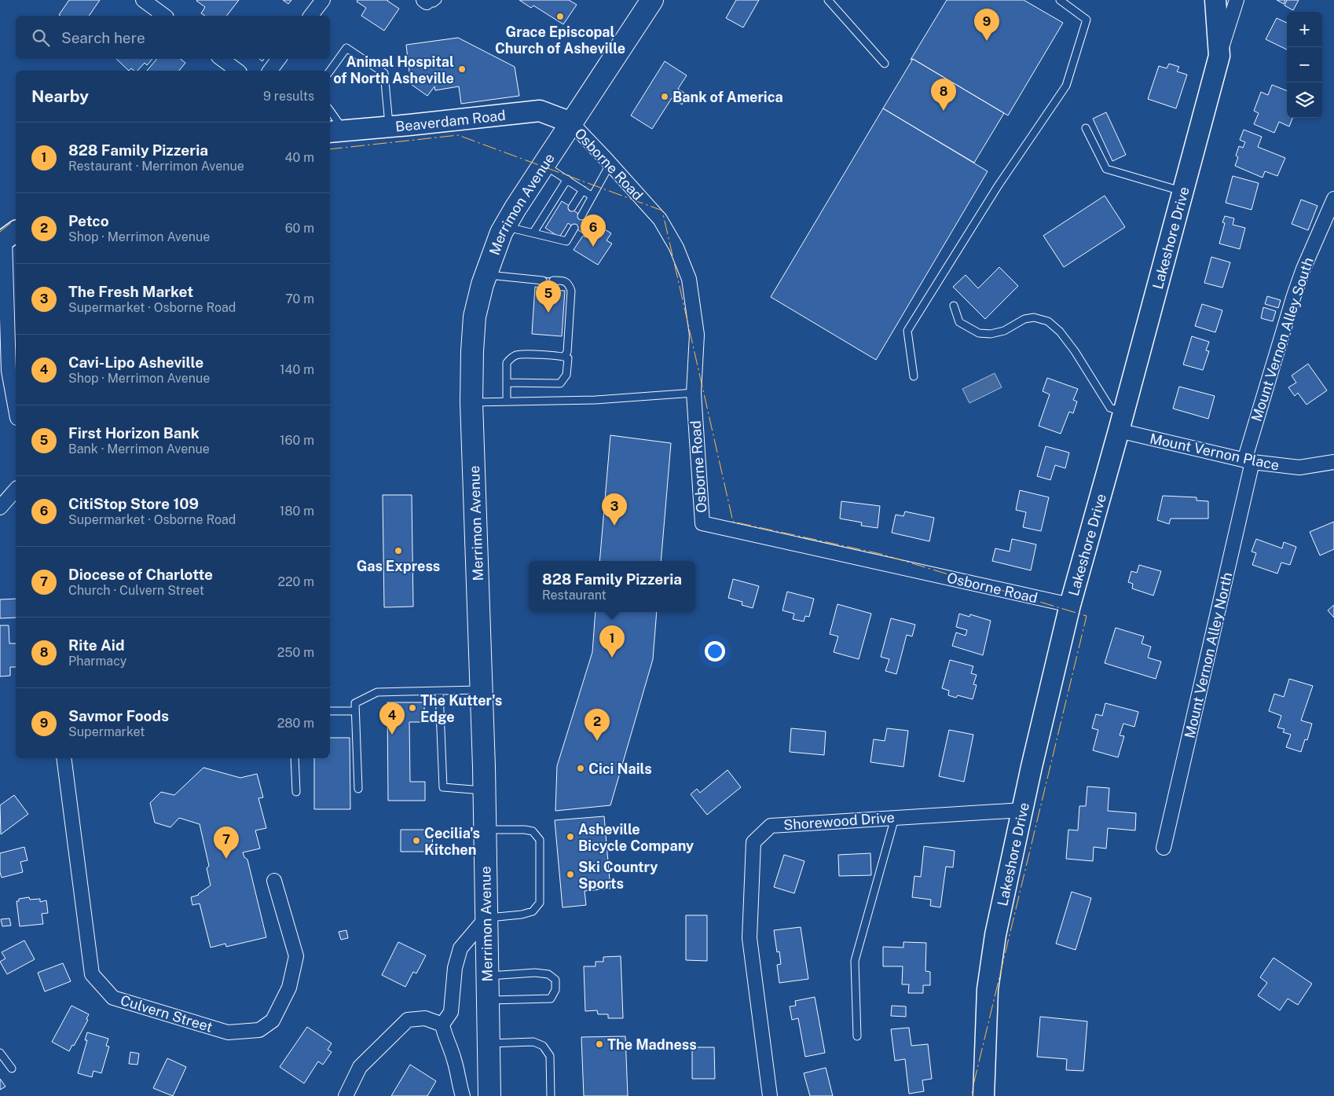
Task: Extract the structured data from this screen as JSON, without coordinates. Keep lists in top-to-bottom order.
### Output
{
  "streets": {
    "main road": ["Merrimon Avenue"],
    "street": [
      "Beaverdam Road",
      "Osborne Road",
      "Lakeshore Drive",
      "Mount Vernon Alley South",
      "Mount Vernon Place",
      "Mount Vernon Alley North",
      "Shorewood Drive",
      "Culvern Street"
    ]
  },
  "crossings": [
    ["Beaverdam Road", "Osborne Road"],
    ["Beaverdam Road", "Merrimon Avenue"],
    ["Osborne Road", "Merrimon Avenue"],
    ["Osborne Road", "Lakeshore Drive"],
    ["Lakeshore Drive", "Mount Vernon Place"],
    ["Lakeshore Drive", "Shorewood Drive"],
    ["Mount Vernon Alley South", "Mount Vernon Place"],
    ["Mount Vernon Alley South", "Mount Vernon Alley North"],
    ["Mount Vernon Place", "Mount Vernon Alley North"]
  ],
  "places": [
    "Grace Episcopal Church of Asheville",
    "Animal Hospital of North Asheville",
    "Bank of America",
    "Gas Express",
    "The Kutter's Edge",
    "Cici Nails",
    "Asheville Bicycle Company",
    "Cecilia's Kitchen",
    "Ski Country Sports",
    "The Madness"
  ],
  "page": {
    "pins": [
      "9",
      "8",
      "6",
      "5",
      "3",
      "1",
      "4",
      "2",
      "7"
    ],
    "map_buttons": ["+", "−"],
    "search": "Search here",
    "heading": ["Nearby", "9 results"],
    "list": [
      {
        "mark": "1",
        "name": "828 Family Pizzeria",
        "note": "Restaurant · Merrimon Avenue",
        "value": "40 m"
      },
      {
        "mark": "2",
        "name": "Petco",
        "note": "Shop · Merrimon Avenue",
        "value": "60 m"
      },
      {
        "mark": "3",
        "name": "The Fresh Market",
        "note": "Supermarket · Osborne Road",
        "value": "70 m"
      },
      {
        "mark": "4",
        "name": "Cavi-Lipo Asheville",
        "note": "Shop · Merrimon Avenue",
        "value": "140 m"
      },
      {
        "mark": "5",
        "name": "First Horizon Bank",
        "note": "Bank · Merrimon Avenue",
        "value": "160 m"
      },
      {
        "mark": "6",
        "name": "CitiStop Store 109",
        "note": "Supermarket · Osborne Road",
        "value": "180 m"
      },
      {
        "mark": "7",
        "name": "Diocese of Charlotte",
        "note": "Church · Culvern Street",
        "value": "220 m"
      },
      {
        "mark": "8",
        "name": "Rite Aid",
        "note": "Pharmacy",
        "value": "250 m"
      },
      {
        "mark": "9",
        "name": "Savmor Foods",
        "note": "Supermarket",
        "value": "280 m"
      }
    ],
    "popup": ["828 Family Pizzeria", "Restaurant"]
  }
}
